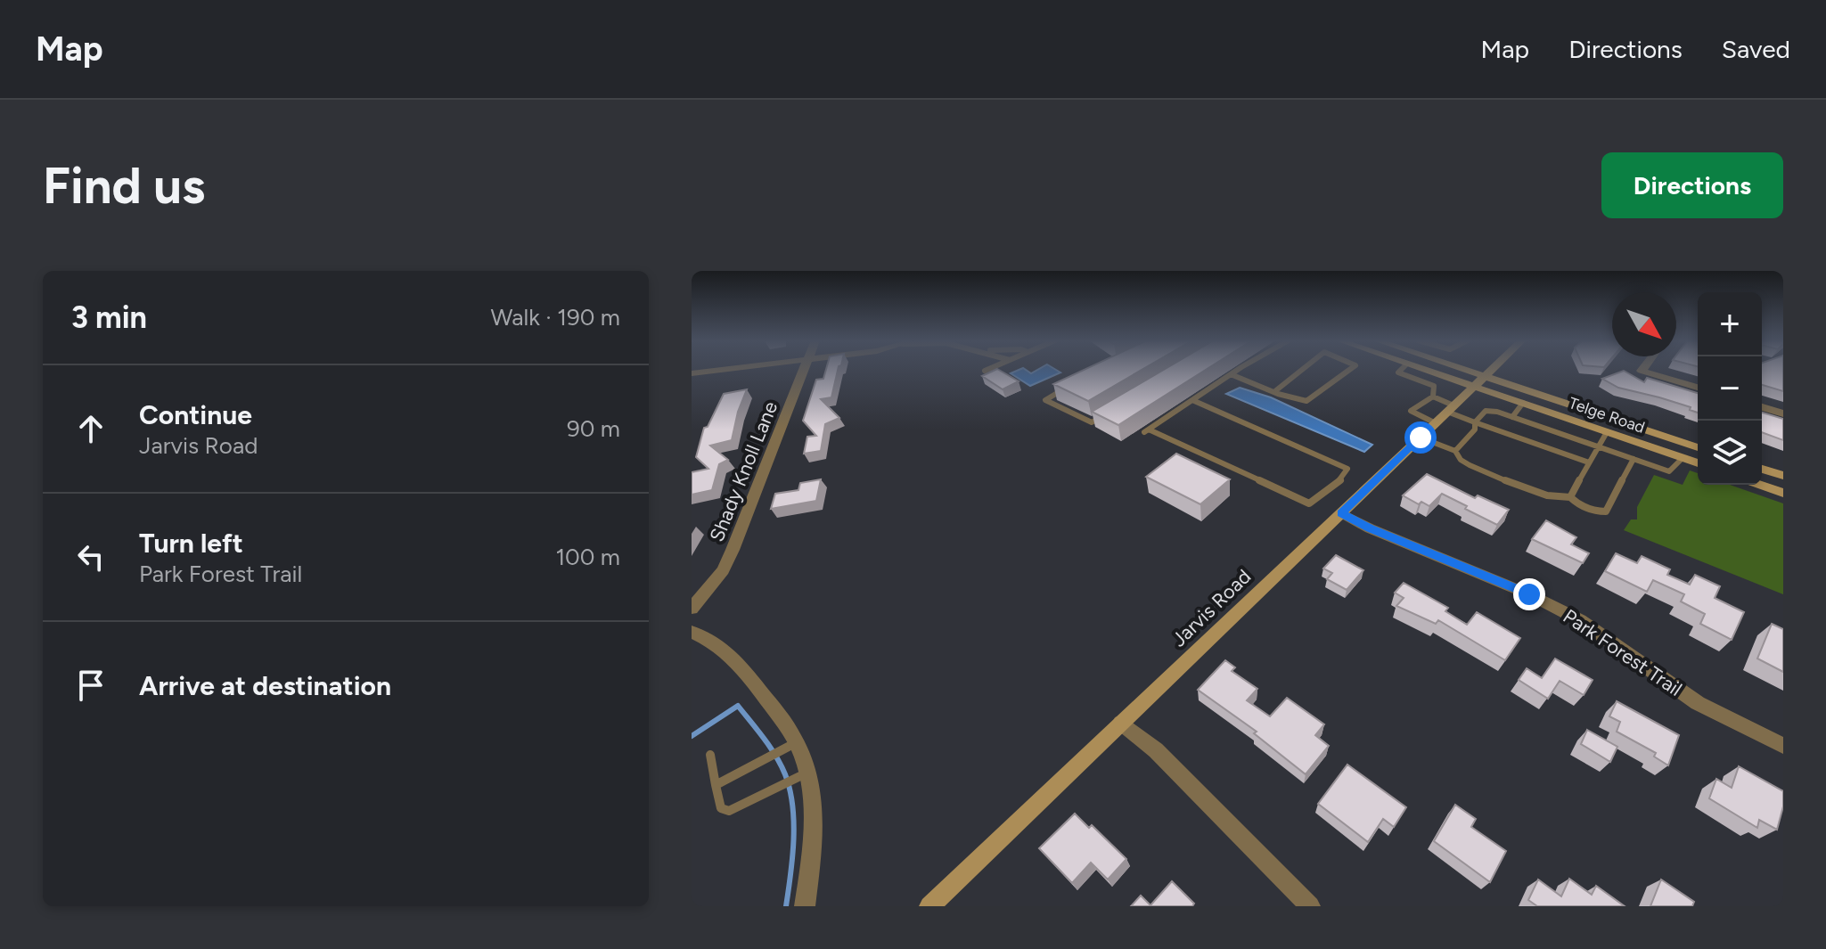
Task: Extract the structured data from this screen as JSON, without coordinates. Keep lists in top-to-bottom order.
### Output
{
  "streets": {
    "main road": ["Telge Road", "Jarvis Road"],
    "street": ["Shady Knoll Lane", "Park Forest Trail"]
  },
  "crossings": [
    ["Telge Road", "Jarvis Road"],
    ["Jarvis Road", "Park Forest Trail"]
  ],
  "north": "bottom right",
  "page": {
    "header": "Map",
    "nav": ["Map", "Directions", "Saved"],
    "buttons": "Directions",
    "title": "Find us",
    "heading": ["3 min", "Walk · 190 m"],
    "map_buttons": ["+", "−"],
    "list": [
      ["Continue", "Jarvis Road", "90 m"],
      ["Turn left", "Park Forest Trail", "100 m"],
      "Arrive at destination"
    ]
  }
}
